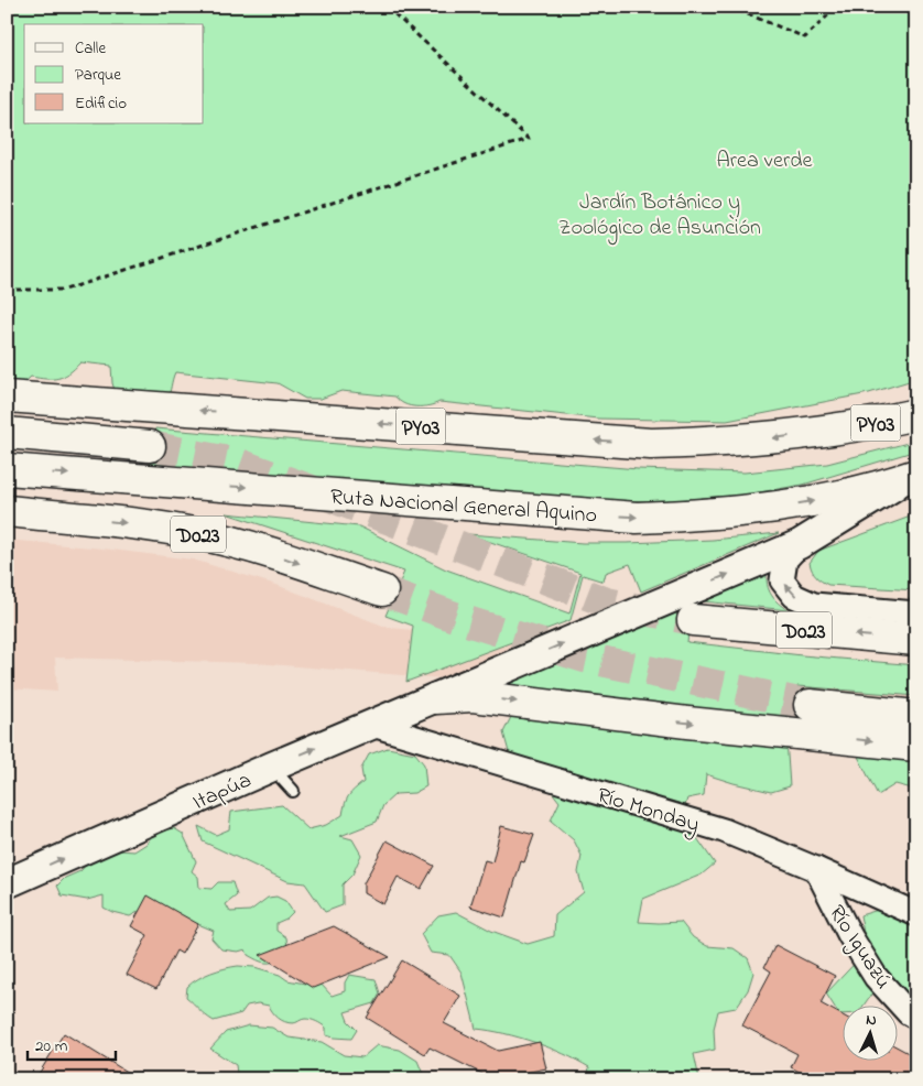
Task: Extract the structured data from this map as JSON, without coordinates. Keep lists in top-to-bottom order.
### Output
{
  "streets": {
    "highway": ["PY03", "Ruta Nacional General Aquino", "D023"],
    "street": ["Itapúa", "Río Monday", "Río Iguazú"]
  },
  "crossings": [
    ["Ruta Nacional General Aquino", "Itapúa"],
    ["Itapúa", "Río Monday"],
    ["Río Monday", "Río Iguazú"]
  ],
  "one_way": ["Itapúa"],
  "parks": ["Area verde", "Jardín Botánico y Zoológico de Asunción"],
  "legend": ["Calle", "Parque", "Edificio"],
  "scale_bar": "20 m",
  "north": "top"
}
